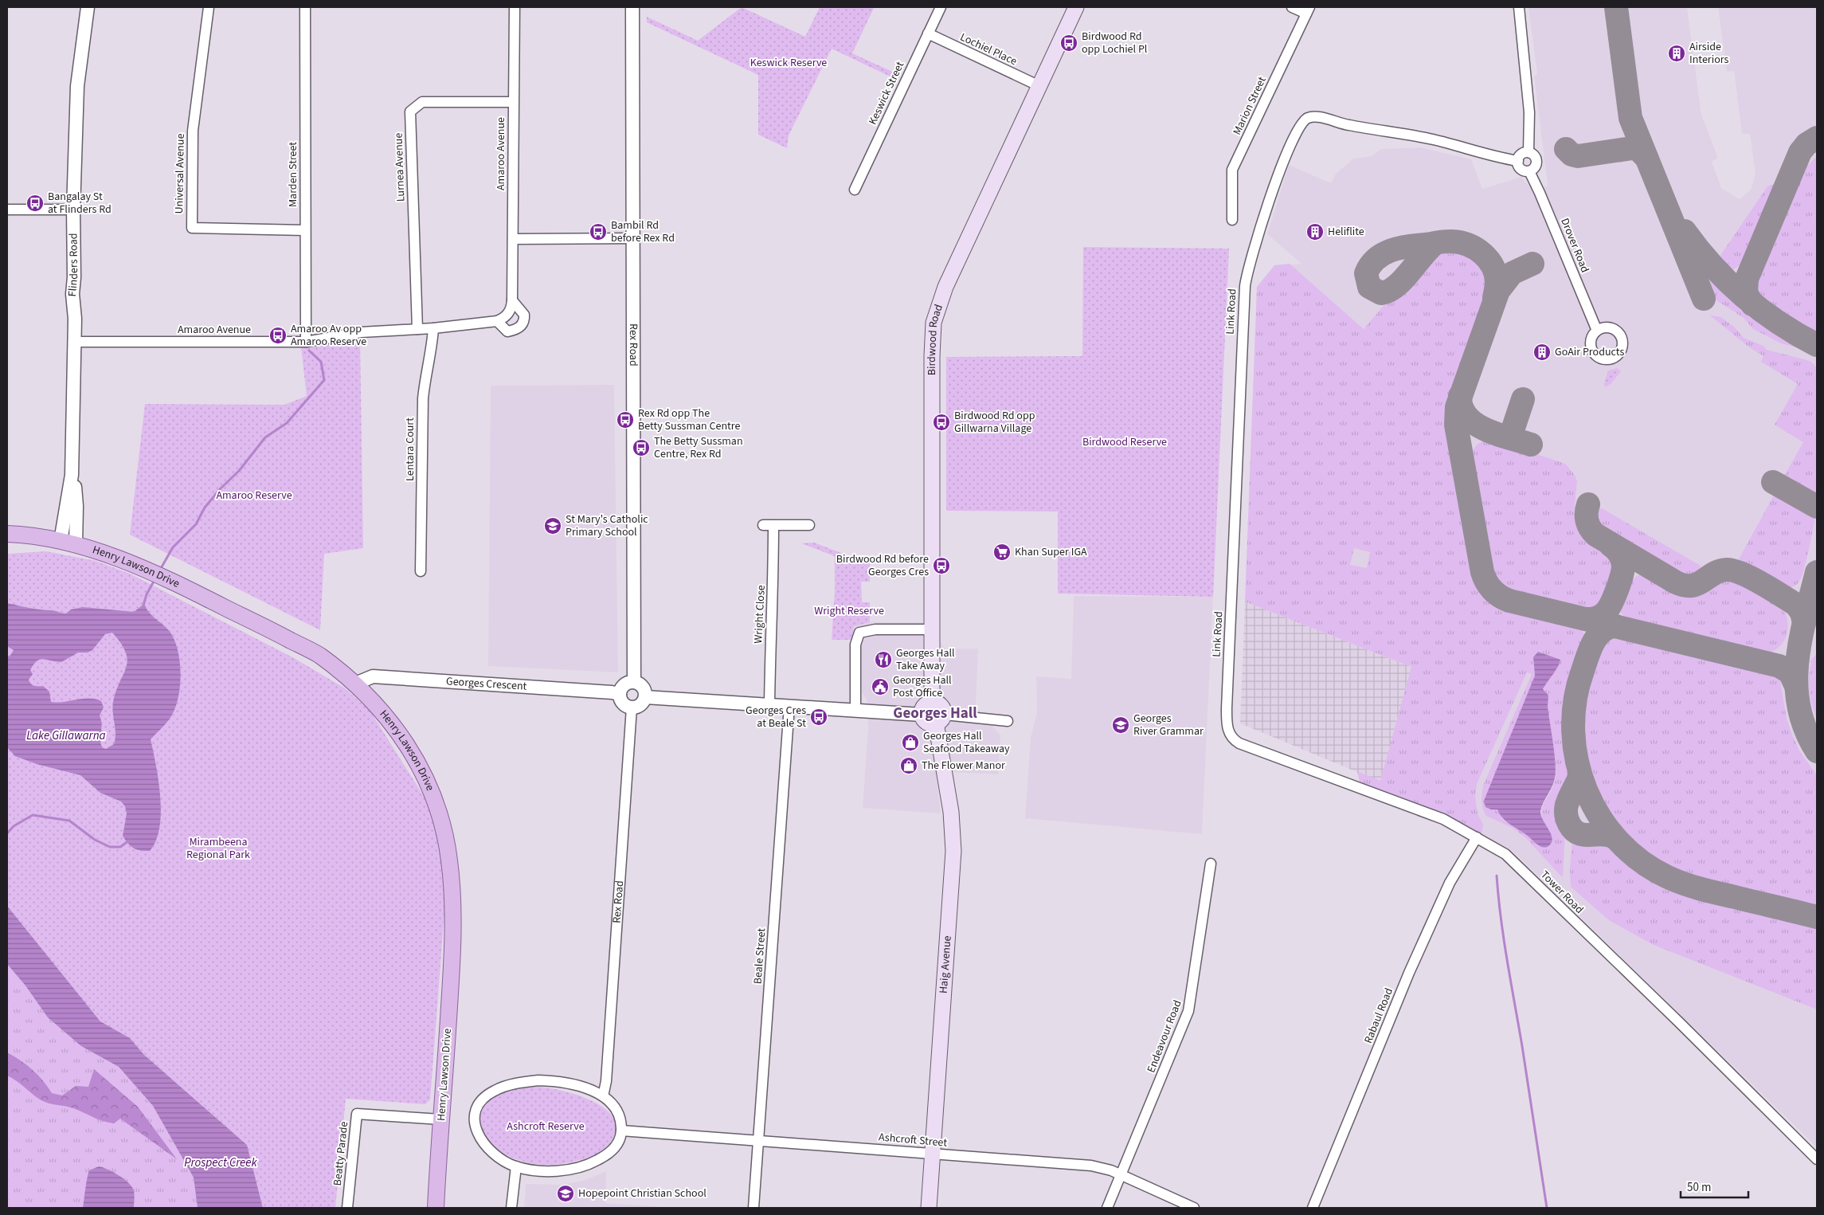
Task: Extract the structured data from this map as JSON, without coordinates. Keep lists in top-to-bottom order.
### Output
{
  "streets": {
    "main road": ["Birdwood Road", "Henry Lawson Drive", "Haig Avenue"],
    "street": [
      "Lochiel Place",
      "Keswick Street",
      "Marion Street",
      "Amaroo Avenue",
      "Lurnea Avenue",
      "Universal Avenue",
      "Marden Street",
      "Drover Road",
      "Flinders Road",
      "Link Road",
      "Rex Road",
      "Lentara Court",
      "Wright Close",
      "Georges Crescent",
      "Tower Road",
      "Beale Street",
      "Rabaul Road",
      "Endeavour Road",
      "Ashcroft Street",
      "Beatty Parade"
    ]
  },
  "crossings": [
    ["Lochiel Place", "Keswick Street"],
    ["Lochiel Place", "Birdwood Road"],
    ["Amaroo Avenue", "Lurnea Avenue"],
    ["Amaroo Avenue", "Marden Street"],
    ["Amaroo Avenue", "Flinders Road"],
    ["Amaroo Avenue", "Lentara Court"],
    ["Universal Avenue", "Marden Street"],
    ["Drover Road", "Link Road"],
    ["Flinders Road", "Henry Lawson Drive"],
    ["Link Road", "Tower Road"],
    ["Birdwood Road", "Haig Avenue"],
    ["Rex Road", "Georges Crescent"],
    ["Rex Road", "Ashcroft Street"],
    ["Henry Lawson Drive", "Georges Crescent"],
    ["Henry Lawson Drive", "Beatty Parade"],
    ["Tower Road", "Rabaul Road"],
    ["Beale Street", "Ashcroft Street"],
    ["Haig Avenue", "Ashcroft Street"],
    ["Endeavour Road", "Ashcroft Street"]
  ],
  "districts": ["Georges Hall"],
  "water": ["Lake Gillawarna", "Prospect Creek"],
  "parks": [
    "Keswick Reserve",
    "Birdwood Reserve",
    "Amaroo Reserve",
    "Wright Reserve",
    "Mirambeena Regional Park",
    "Ashcroft Reserve"
  ],
  "places": {
    "bus stop": [
      "Birdwood Rd opp Lochiel Pl",
      "Bangalay St at Flinders Rd",
      "Bambil Rd before Rex Rd",
      "Amaroo Av opp Amaroo Reserve",
      "Rex Rd opp The Betty Sussman Centre",
      "Birdwood Rd opp Gillwarna Village",
      "The Betty Sussman Centre, Rex Rd",
      "Birdwood Rd before Georges Cres",
      "Georges Cres at Beale St"
    ],
    "building": ["Airside Interiors", "Heliflite", "GoAir Products"],
    "school or university": ["St Mary's Catholic Primary School", "Georges River Grammar", "Hopepoint Christian School"],
    "supermarket": ["Khan Super IGA"],
    "restaurant": ["Georges Hall Take Away"],
    "public building": ["Georges Hall Post Office"],
    "shop": ["Georges Hall Seafood Takeaway", "The Flower Manor"]
  },
  "scale_bar": "50 m"
}
